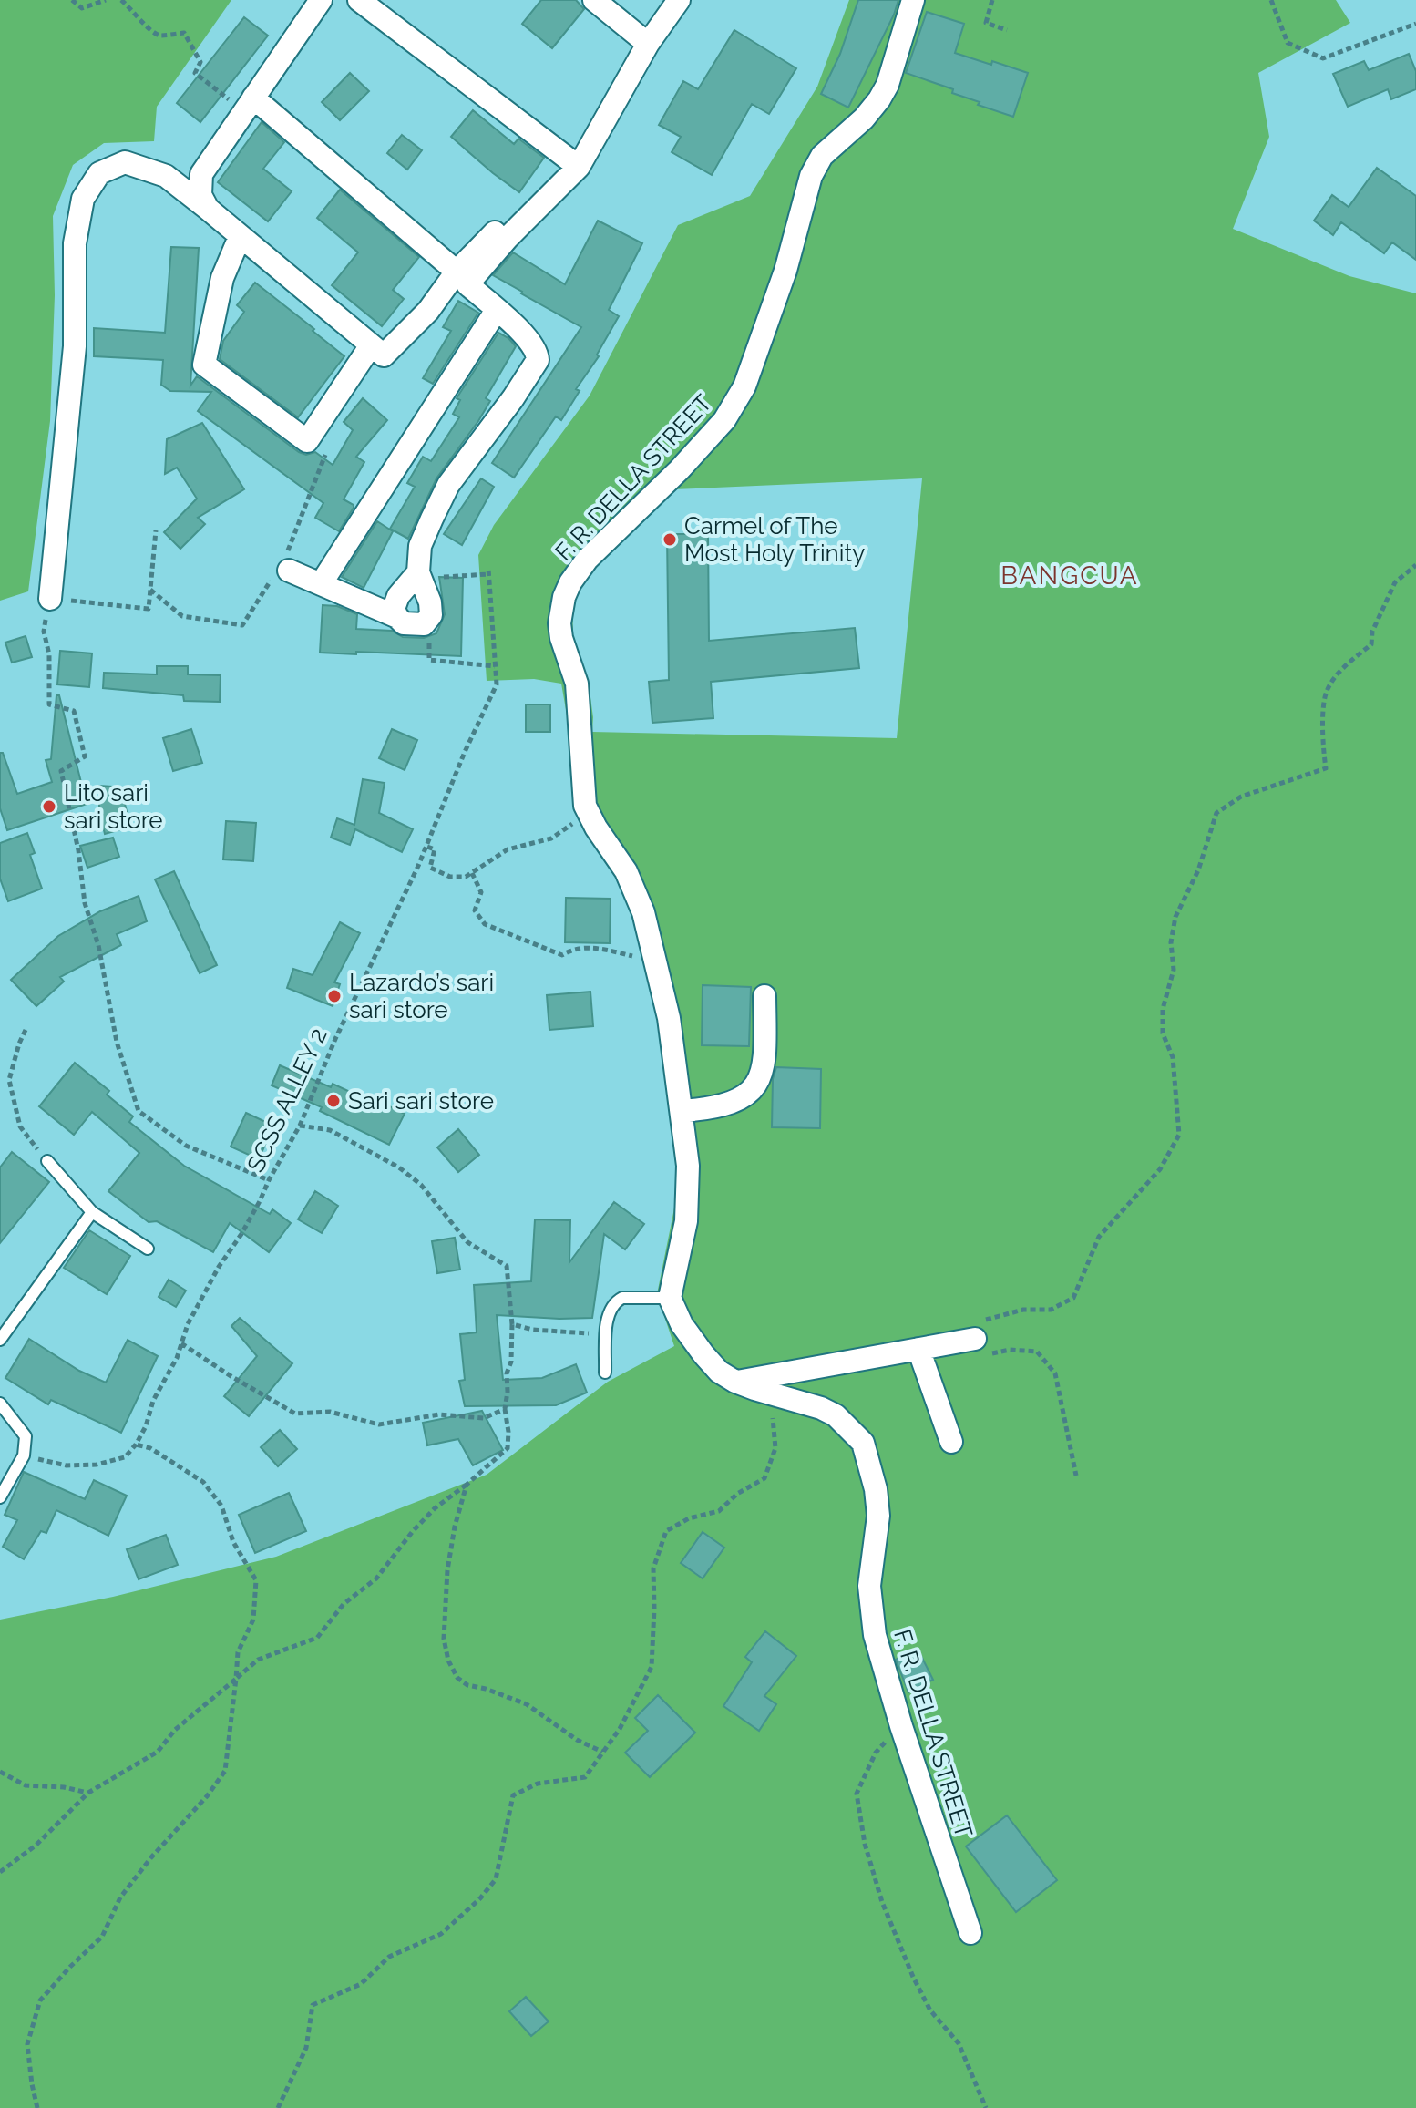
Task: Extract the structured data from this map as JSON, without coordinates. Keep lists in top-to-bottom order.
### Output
{
  "streets": {
    "street": ["F. R. DELLA STREET"],
    "path": ["SCSS ALLEY 2"]
  },
  "districts": ["BANGCUA"],
  "places": [
    "Carmel of The Most Holy Trinity",
    "Lito sari sari store",
    "Lazardo’s sari sari store",
    "Sari sari store"
  ]
}
